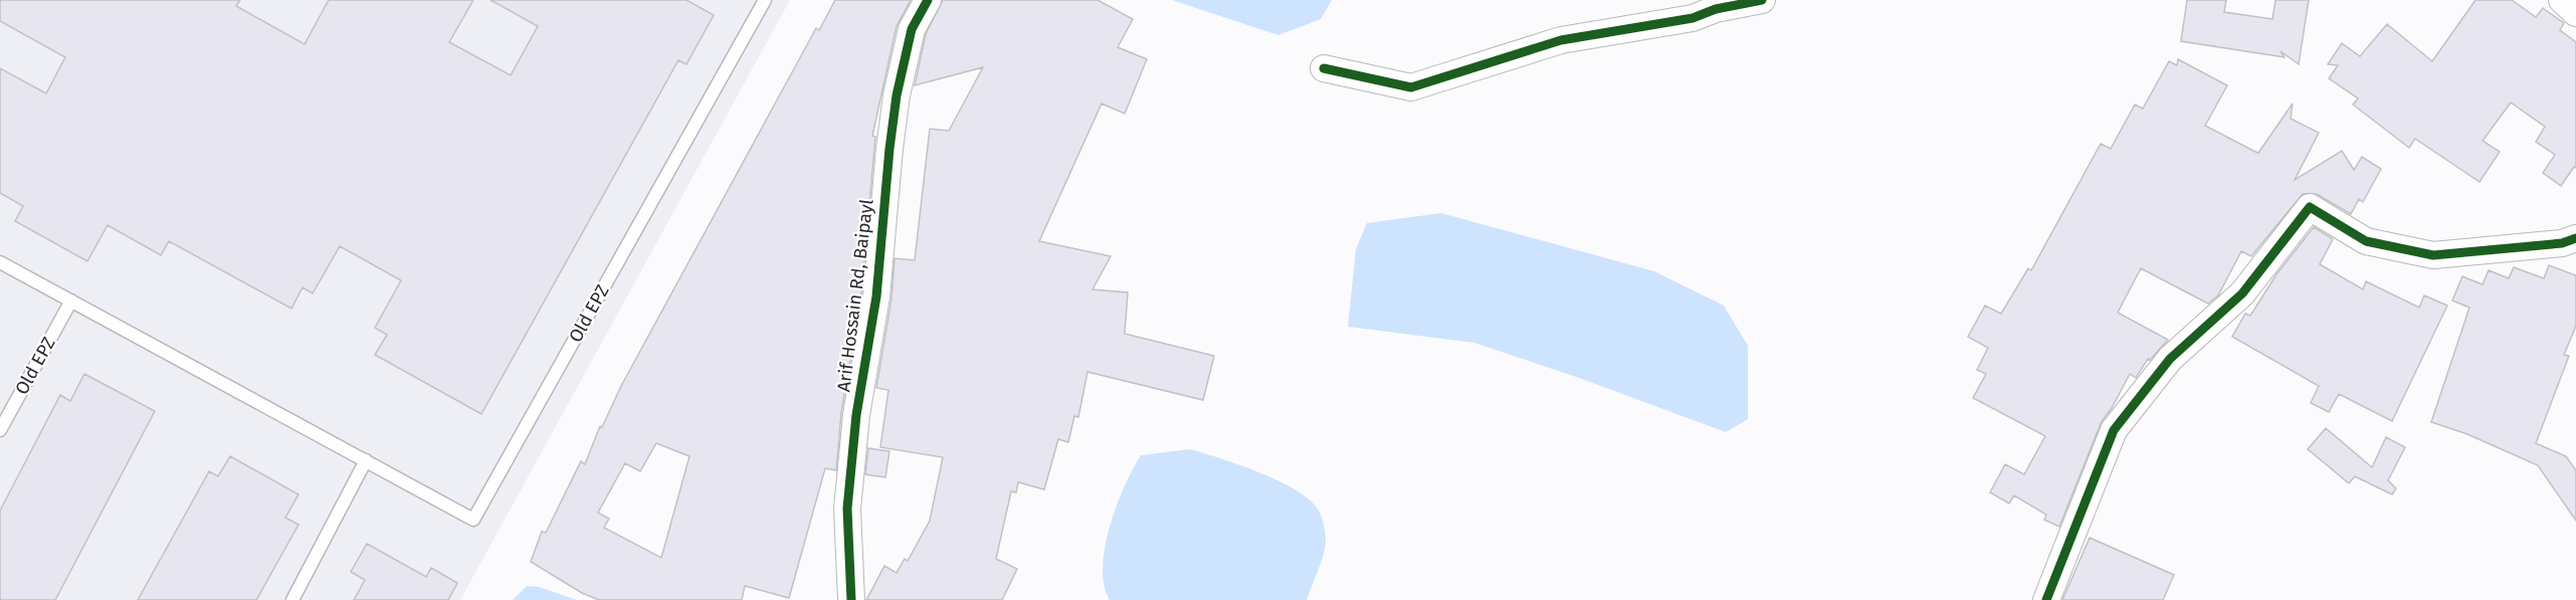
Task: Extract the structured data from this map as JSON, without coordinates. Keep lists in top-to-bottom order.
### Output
{
  "streets": {
    "street": ["Arif Hossain Rd, Baipayl"],
    "lane": ["Old EPZ"]
  }
}
